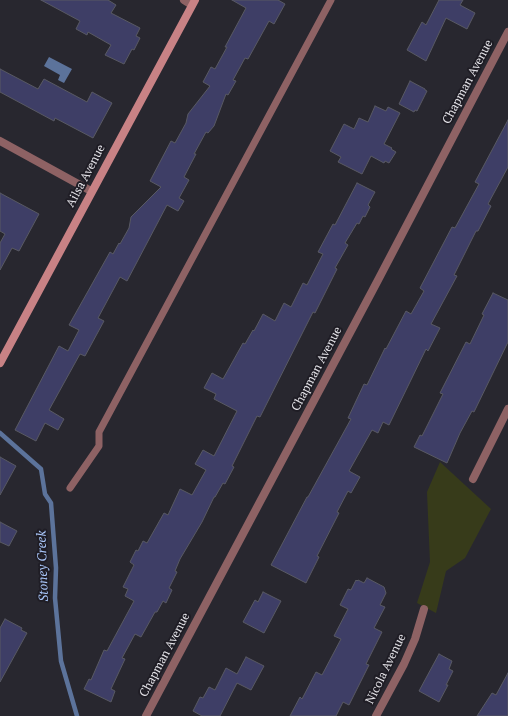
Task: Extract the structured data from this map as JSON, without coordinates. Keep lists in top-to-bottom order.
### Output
{
  "streets": {
    "street": ["Chapman Avenue", "Ailsa Avenue", "Nicola Avenue"]
  },
  "water": ["Stoney Creek"]
}
